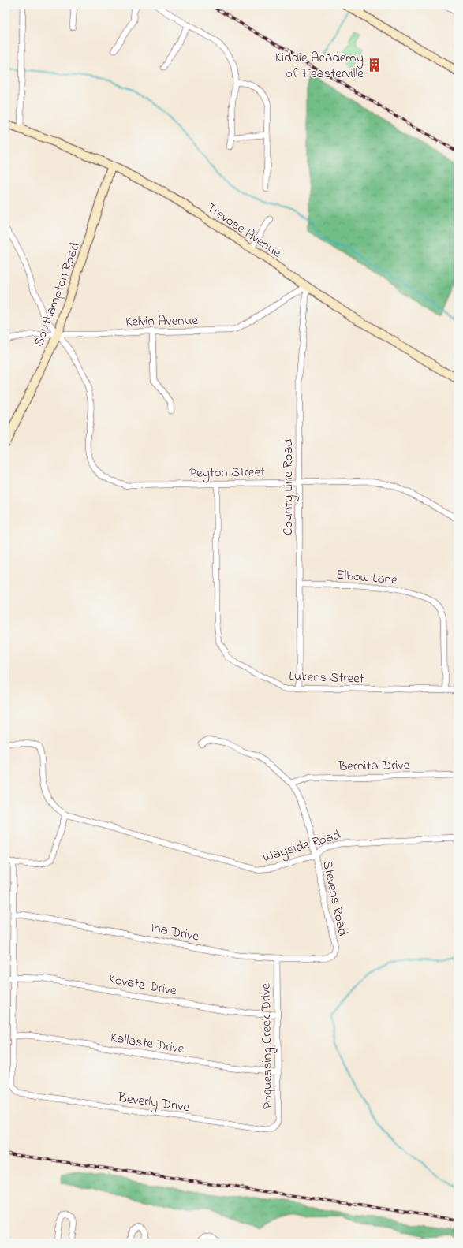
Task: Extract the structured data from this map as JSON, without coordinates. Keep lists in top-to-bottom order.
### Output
{
  "streets": {
    "street": [
      "Trevose Avenue",
      "Southampton Road",
      "Kelvin Avenue",
      "Peyton Street",
      "County Line Road",
      "Elbow Lane",
      "Lukens Street",
      "Bernita Drive",
      "Wayside Road",
      "Stevens Road",
      "Ina Drive",
      "Kovats Drive",
      "Kallaste Drive",
      "Poquessing Creek Drive",
      "Beverly Drive"
    ]
  },
  "crossings": [
    ["Trevose Avenue", "Southampton Road"],
    ["Trevose Avenue", "Kelvin Avenue"],
    ["Trevose Avenue", "County Line Road"],
    ["Southampton Road", "Kelvin Avenue"],
    ["Southampton Road", "Peyton Street"],
    ["Kelvin Avenue", "Peyton Street"],
    ["Kelvin Avenue", "County Line Road"],
    ["Peyton Street", "County Line Road"],
    ["Peyton Street", "Lukens Street"],
    ["County Line Road", "Elbow Lane"],
    ["County Line Road", "Lukens Street"],
    ["Elbow Lane", "Lukens Street"],
    ["Bernita Drive", "Stevens Road"],
    ["Wayside Road", "Stevens Road"],
    ["Stevens Road", "Ina Drive"],
    ["Ina Drive", "Poquessing Creek Drive"],
    ["Ina Drive", "Beverly Drive"],
    ["Kovats Drive", "Poquessing Creek Drive"],
    ["Kovats Drive", "Beverly Drive"],
    ["Kallaste Drive", "Poquessing Creek Drive"],
    ["Kallaste Drive", "Beverly Drive"],
    ["Poquessing Creek Drive", "Beverly Drive"]
  ],
  "places": {
    "building": ["Kiddie Academy of Feasterville"]
  }
}
